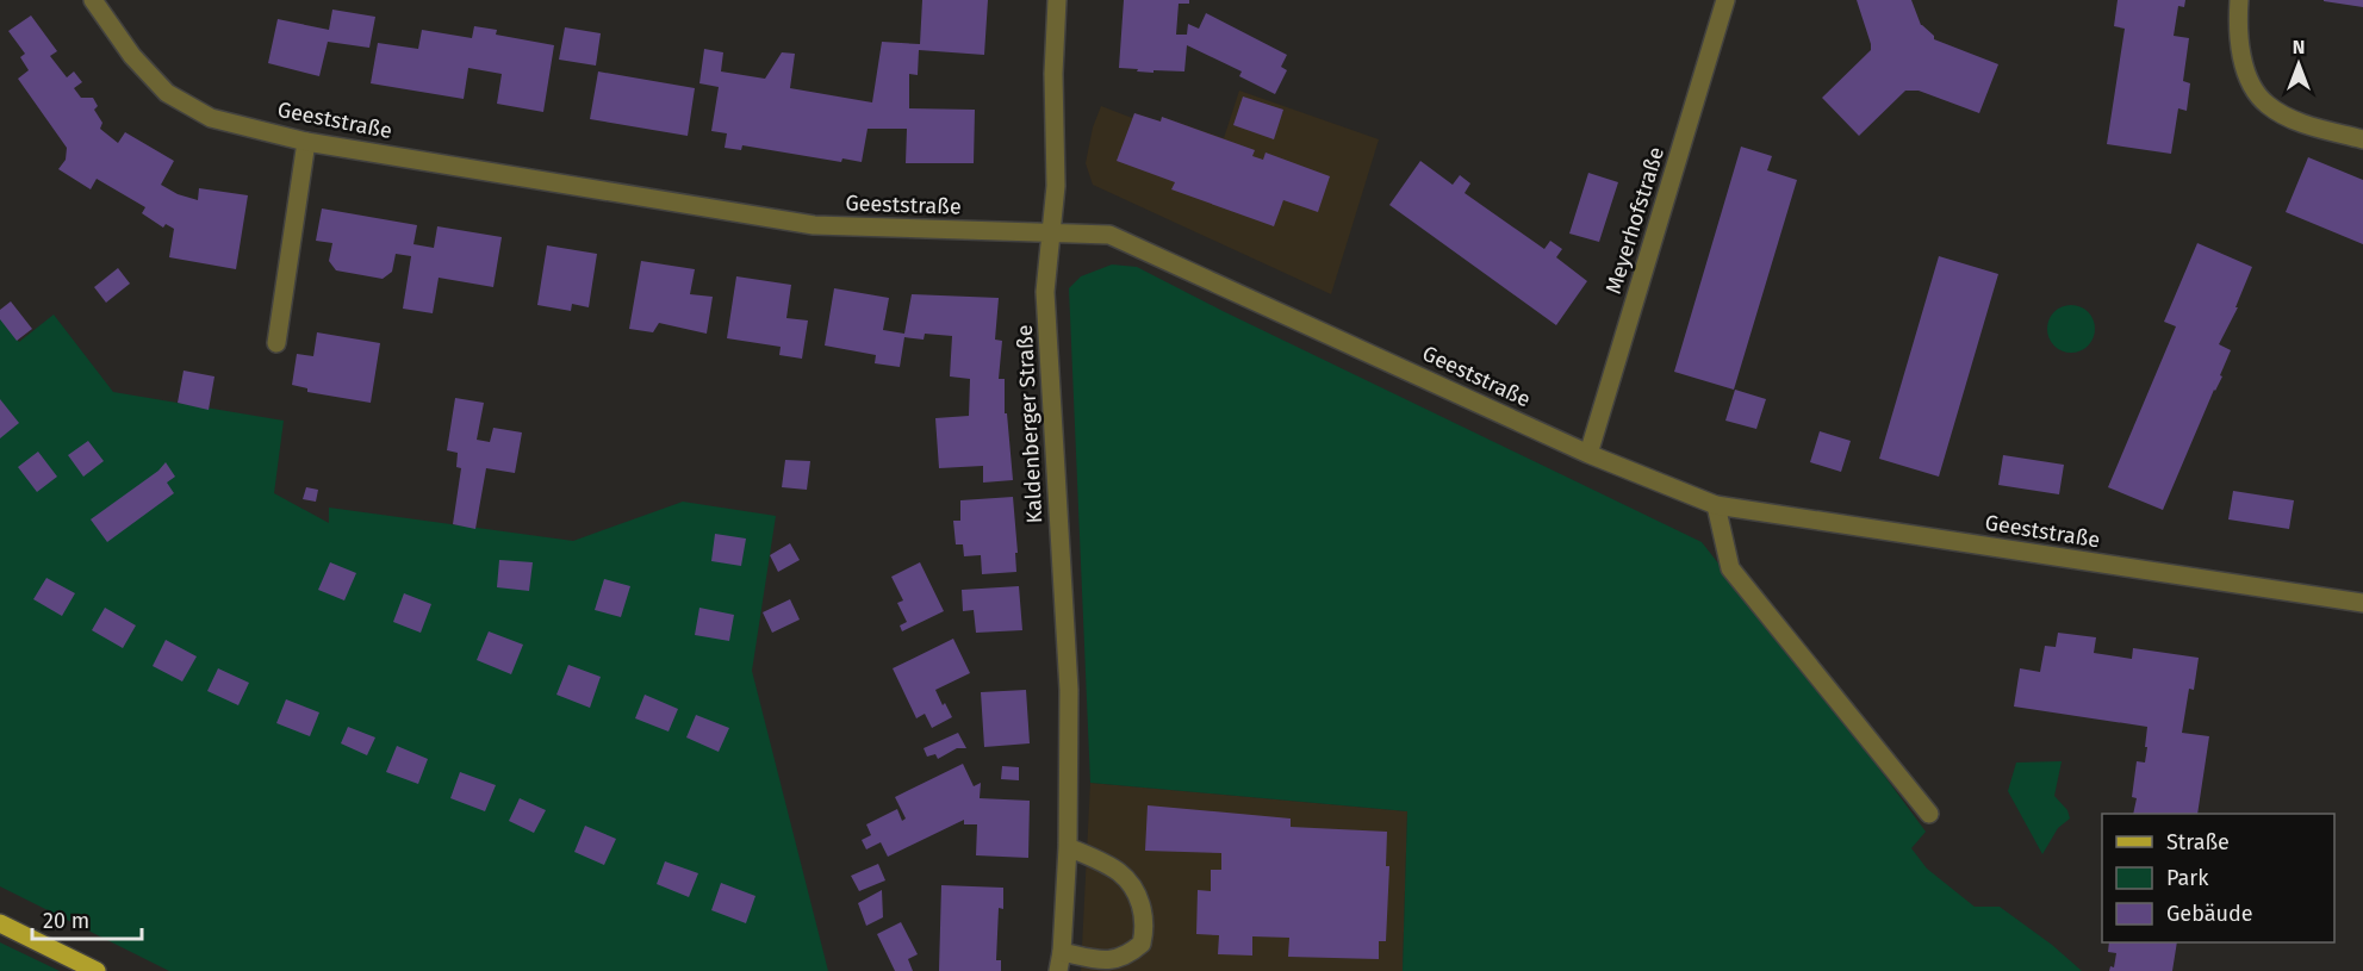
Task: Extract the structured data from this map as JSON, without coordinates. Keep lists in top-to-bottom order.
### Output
{
  "streets": {
    "street": ["Geeststraße", "Meyerhofstraße", "Kaldenberger Straße"]
  },
  "crossings": [
    ["Geeststraße", "Meyerhofstraße"],
    ["Geeststraße", "Kaldenberger Straße"]
  ],
  "legend": ["Straße", "Park", "Gebäude"],
  "scale_bar": "20 m",
  "north": "top"
}
